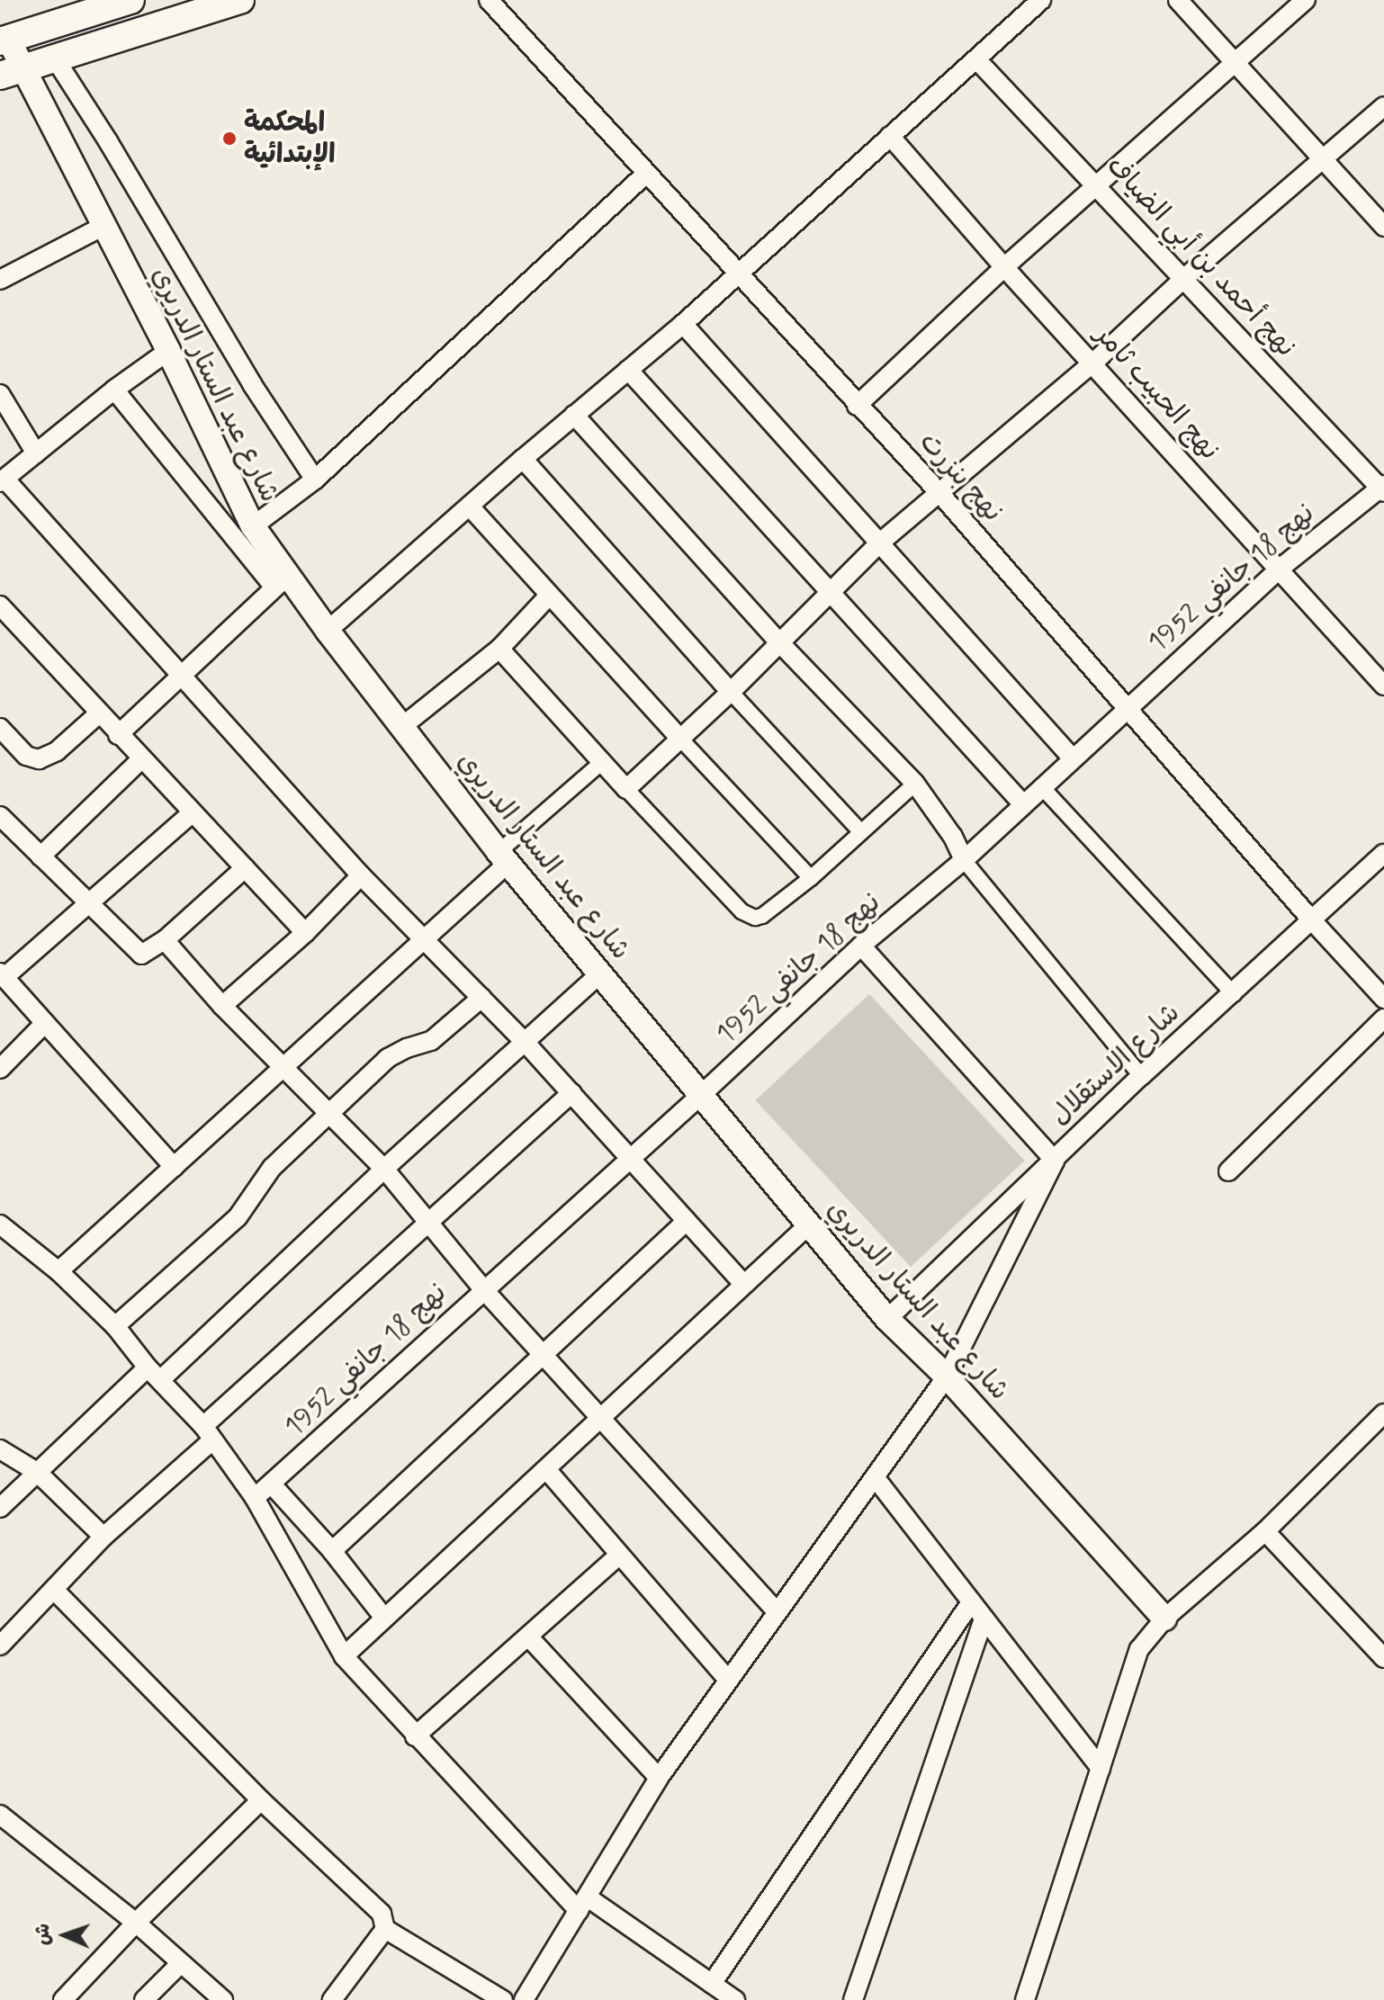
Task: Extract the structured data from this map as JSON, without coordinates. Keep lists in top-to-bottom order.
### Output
{
  "streets": {
    "street": [
      "نهج أحمد بن أبي الضياف",
      "شارع عبد الستار الدريري",
      "نهج الحبيب ثامر",
      "نهج بنزرت",
      "نهج 18 جانفي 1952",
      "شارع الاستقلال"
    ]
  },
  "crossings": [
    ["نهج أحمد بن أبي الضياف", "نهج 18 جانفي 1952"],
    ["شارع عبد الستار الدريري", "نهج 18 جانفي 1952"],
    ["شارع عبد الستار الدريري", "شارع الاستقلال"],
    ["نهج الحبيب ثامر", "نهج 18 جانفي 1952"],
    ["نهج بنزرت", "نهج 18 جانفي 1952"],
    ["نهج بنزرت", "شارع الاستقلال"]
  ],
  "places": ["المحكمة الإبتدائية"],
  "north": "left"
}
